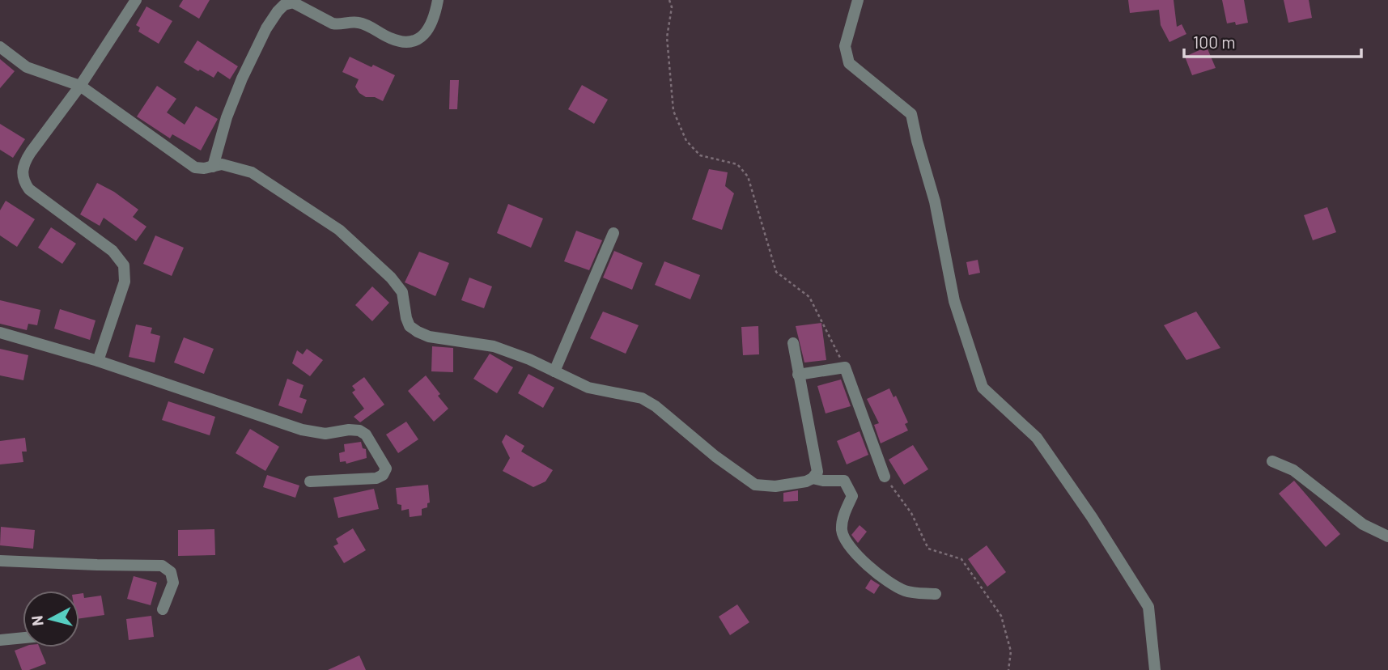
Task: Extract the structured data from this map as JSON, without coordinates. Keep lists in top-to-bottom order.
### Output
{
  "scale_bar": "100 m",
  "north": "left"
}
